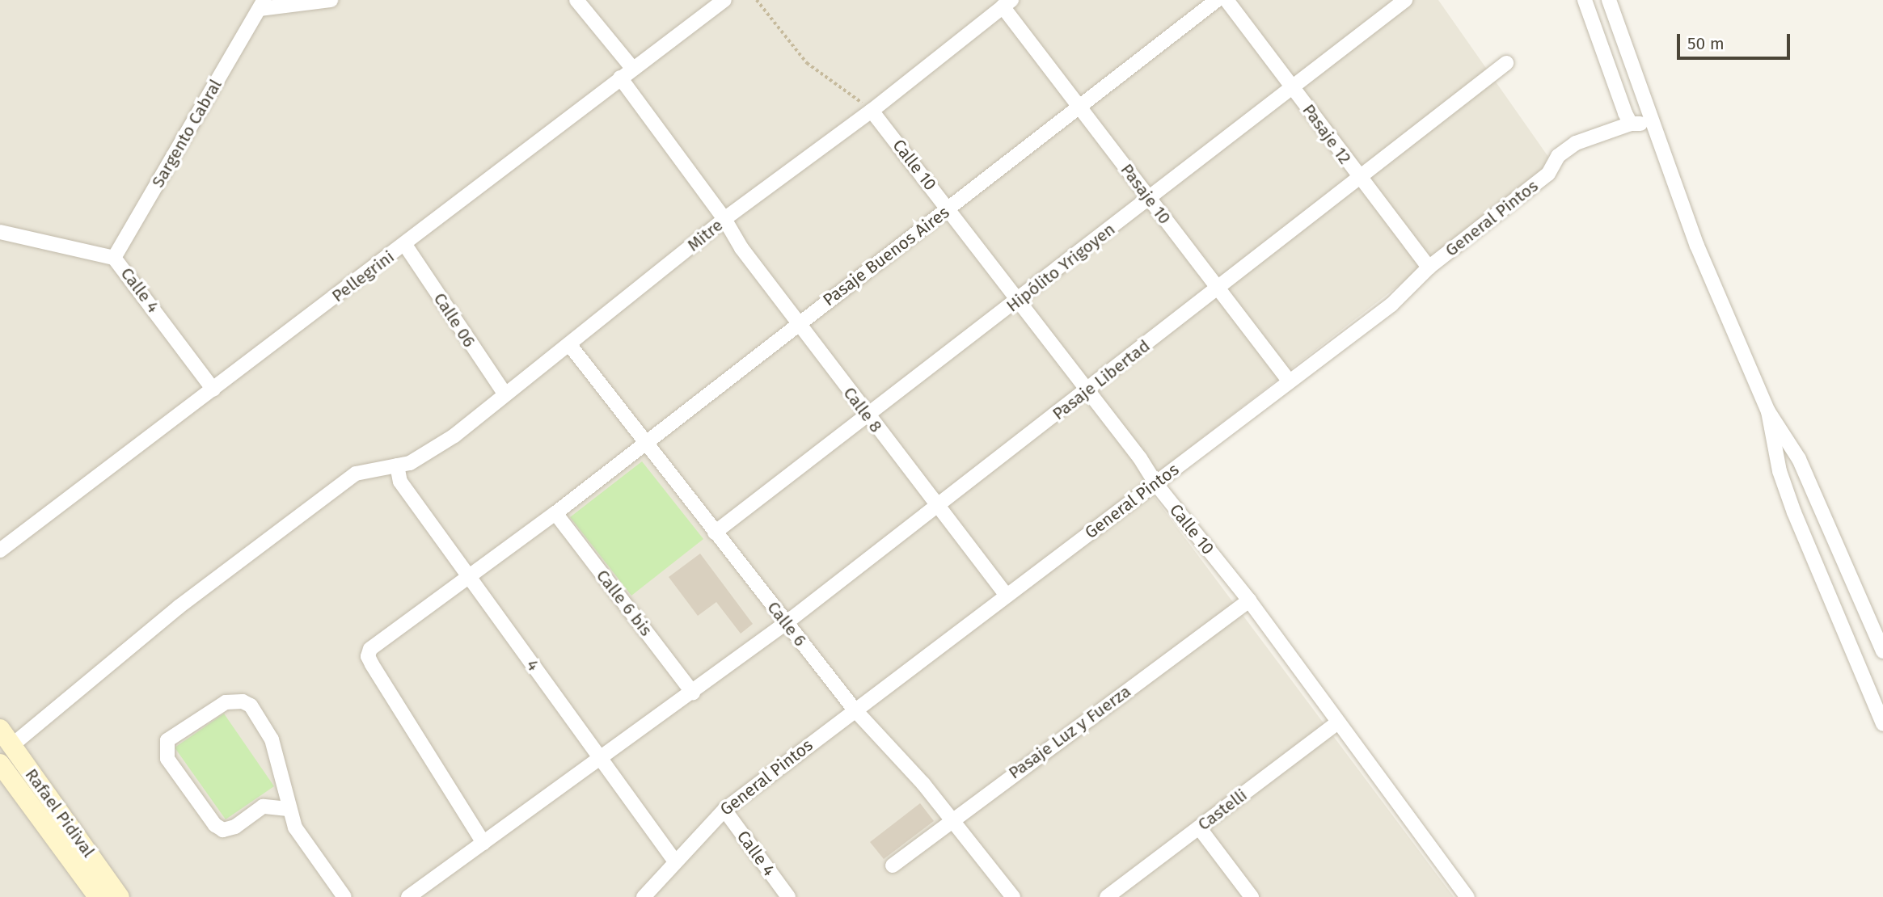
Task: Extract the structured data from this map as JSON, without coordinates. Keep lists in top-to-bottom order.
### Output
{
  "streets": {
    "street": [
      "Sargento Cabral",
      "Pasaje 12",
      "Calle 10",
      "Pasaje 10",
      "General Pintos",
      "Mitre",
      "Pasaje Buenos Aires",
      "Hipólito Yrigoyen",
      "Pellegrini",
      "Calle 4",
      "Calle 06",
      "Pasaje Libertad",
      "Calle 8",
      "Calle 6 bis",
      "Calle 6",
      "4",
      "Pasaje Luz y Fuerza",
      "Castelli",
      "Rafael Pidival"
    ]
  },
  "crossings": [
    ["Sargento Cabral", "Calle 4"],
    ["Pasaje 12", "General Pintos"],
    ["Pasaje 12", "Hipólito Yrigoyen"],
    ["Pasaje 12", "Pasaje Libertad"],
    ["Calle 10", "General Pintos"],
    ["Calle 10", "Mitre"],
    ["Calle 10", "Pasaje Buenos Aires"],
    ["Calle 10", "Hipólito Yrigoyen"],
    ["Calle 10", "Pasaje Libertad"],
    ["Calle 10", "Pasaje Luz y Fuerza"],
    ["Calle 10", "Castelli"],
    ["Pasaje 10", "General Pintos"],
    ["Pasaje 10", "Mitre"],
    ["Pasaje 10", "Pasaje Buenos Aires"],
    ["Pasaje 10", "Hipólito Yrigoyen"],
    ["Pasaje 10", "Pasaje Libertad"],
    ["General Pintos", "Calle 4"],
    ["General Pintos", "Calle 8"],
    ["General Pintos", "Calle 6"],
    ["General Pintos", "4"],
    ["Mitre", "Calle 06"],
    ["Mitre", "Calle 8"],
    ["Mitre", "Calle 6"],
    ["Mitre", "4"],
    ["Mitre", "Rafael Pidival"],
    ["Pasaje Buenos Aires", "Pasaje Libertad"],
    ["Pasaje Buenos Aires", "Calle 8"],
    ["Pasaje Buenos Aires", "Calle 6 bis"],
    ["Pasaje Buenos Aires", "Calle 6"],
    ["Pasaje Buenos Aires", "4"],
    ["Hipólito Yrigoyen", "Calle 8"],
    ["Hipólito Yrigoyen", "Calle 6"],
    ["Pellegrini", "Calle 4"],
    ["Pellegrini", "Calle 06"],
    ["Pellegrini", "Calle 8"],
    ["Pasaje Libertad", "Calle 8"],
    ["Pasaje Libertad", "Calle 6 bis"],
    ["Pasaje Libertad", "Calle 6"],
    ["Pasaje Libertad", "4"],
    ["Calle 6", "Pasaje Luz y Fuerza"]
  ],
  "scale_bar": "50 m"
}
